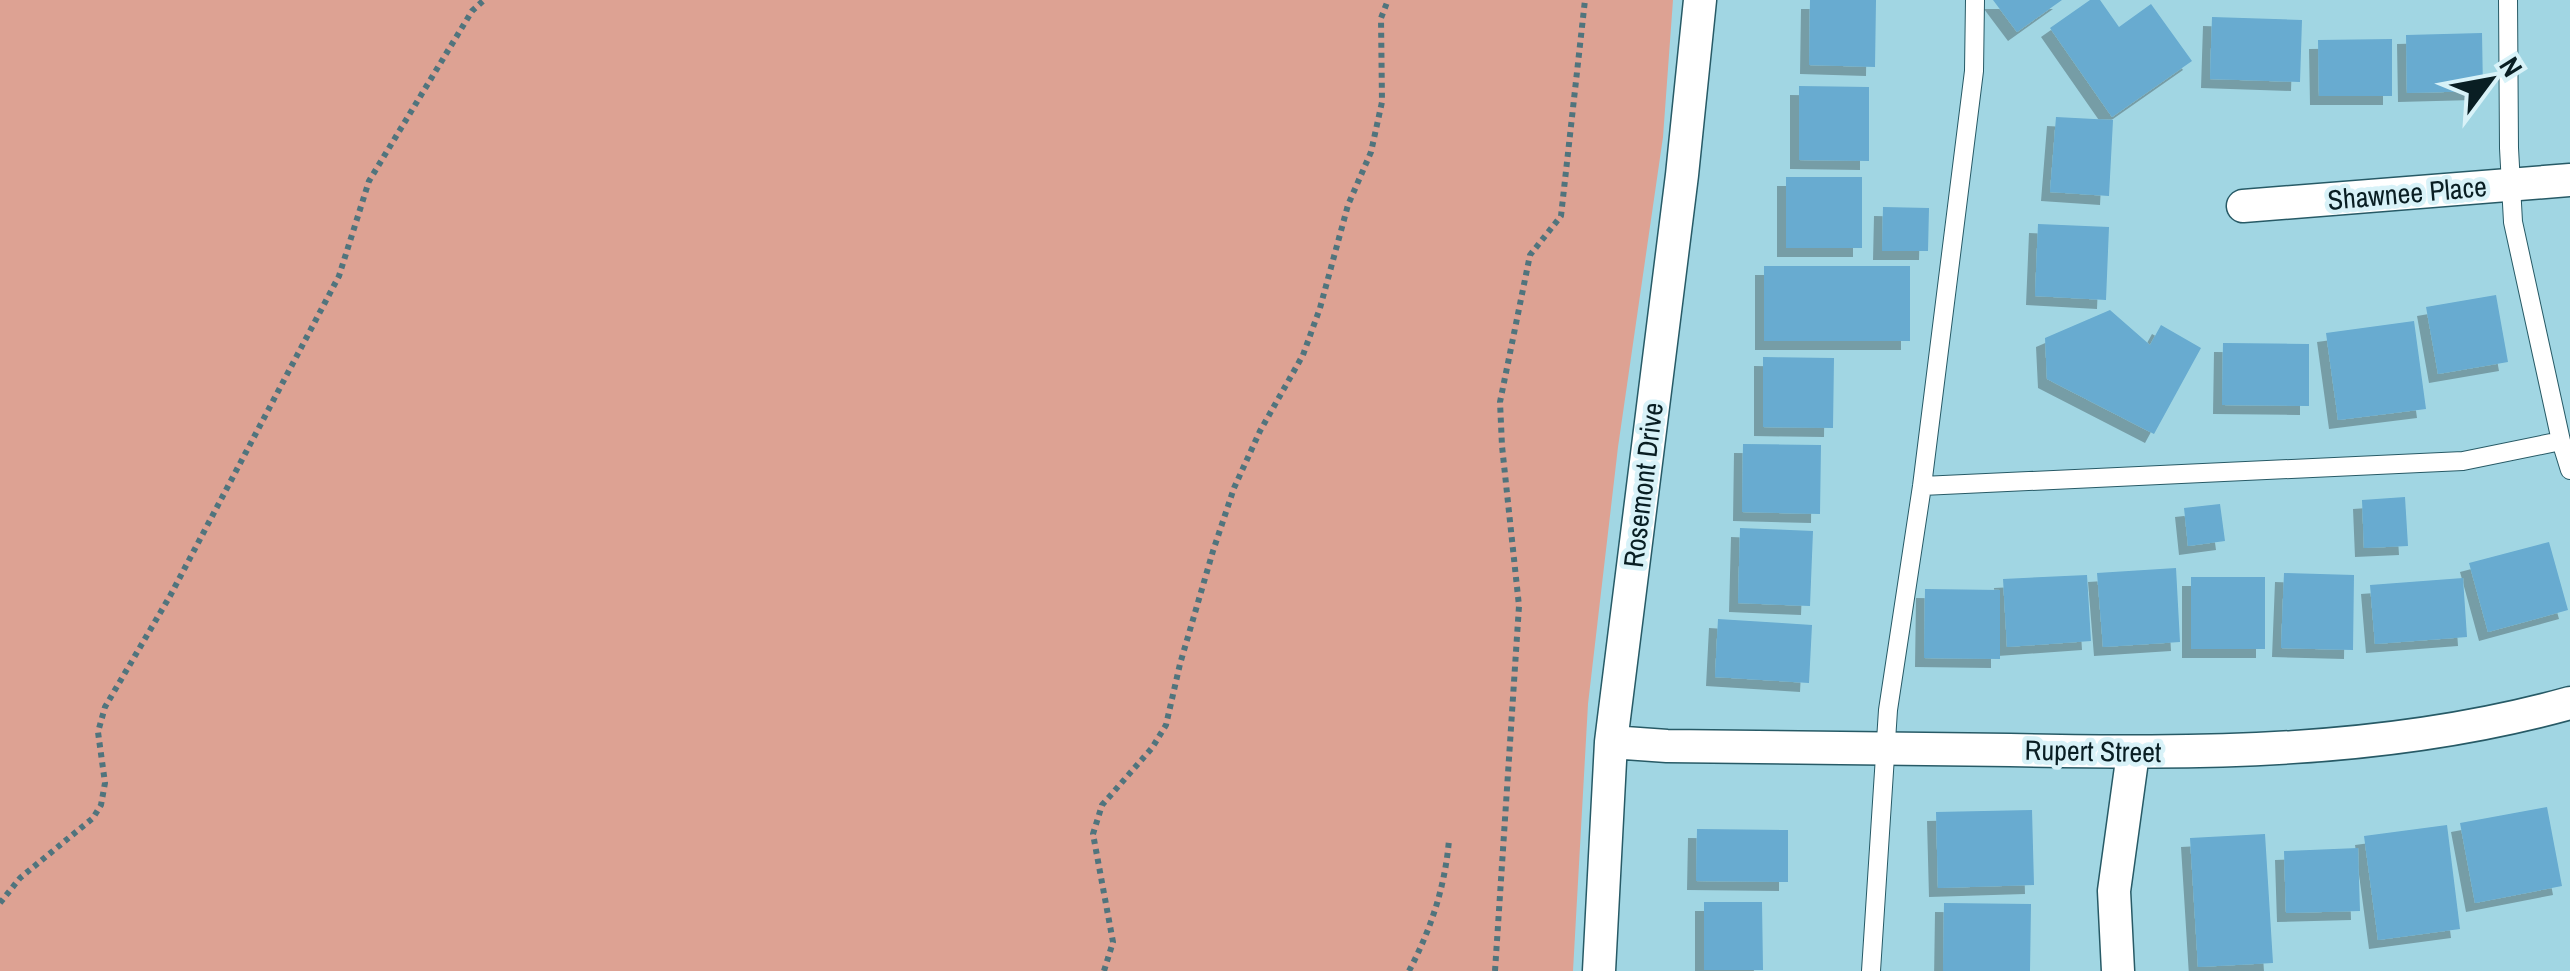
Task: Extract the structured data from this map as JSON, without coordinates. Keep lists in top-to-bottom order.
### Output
{
  "streets": {
    "street": ["Shawnee Place", "Rosemont Drive", "Rupert Street"]
  },
  "crossings": [
    ["Rosemont Drive", "Rupert Street"]
  ],
  "north": "top right"
}
